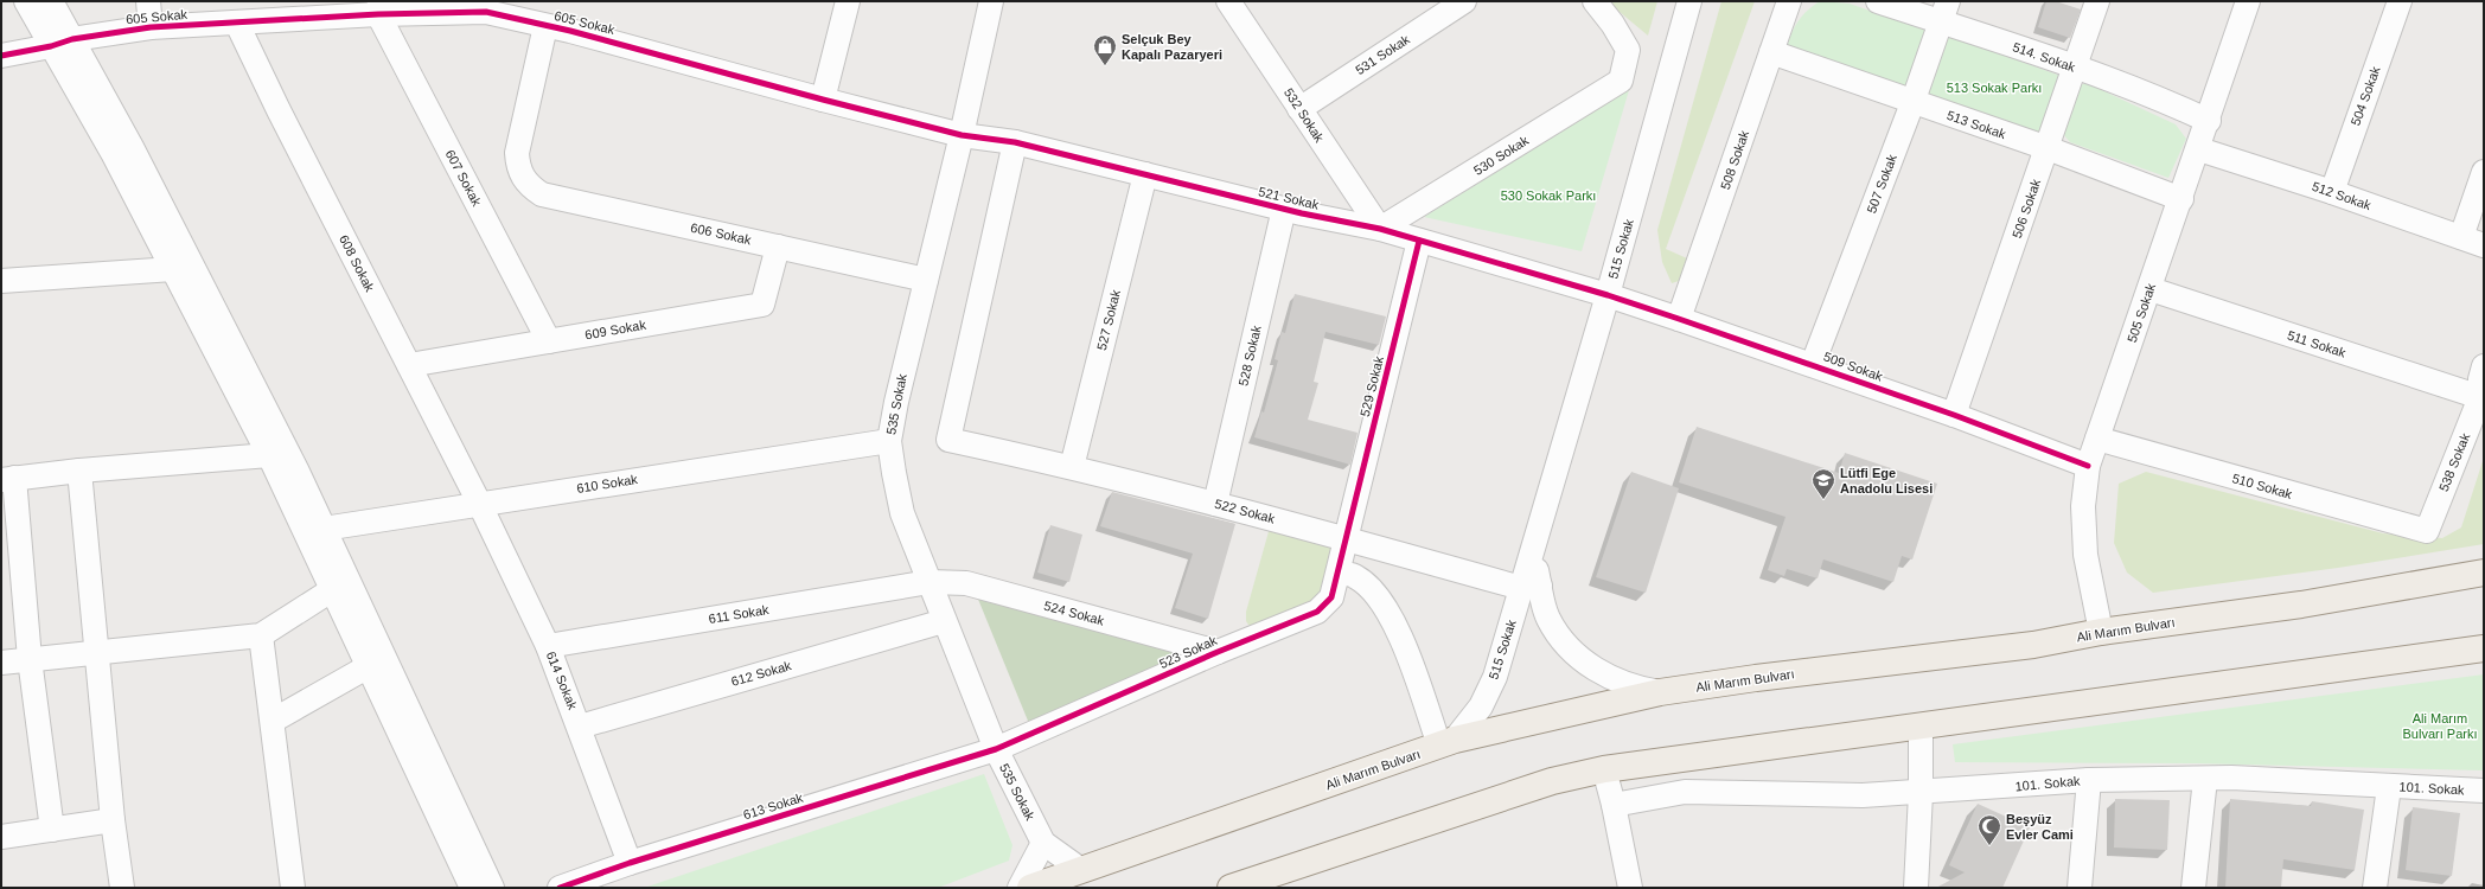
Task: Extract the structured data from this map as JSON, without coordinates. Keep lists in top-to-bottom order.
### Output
{
  "streets": {
    "main road": ["Ali Marım Bulvarı"],
    "street": [
      "605 Sokak",
      "531 Sokak",
      "514. Sokak",
      "504 Sokak",
      "532 Sokak",
      "513 Sokak",
      "530 Sokak",
      "508 Sokak",
      "607 Sokak",
      "507 Sokak",
      "512 Sokak",
      "521 Sokak",
      "506 Sokak",
      "606 Sokak",
      "515 Sokak",
      "608 Sokak",
      "505 Sokak",
      "527 Sokak",
      "609 Sokak",
      "511 Sokak",
      "528 Sokak",
      "509 Sokak",
      "529 Sokak",
      "535 Sokak",
      "538 Sokak",
      "610 Sokak",
      "510 Sokak",
      "522 Sokak",
      "524 Sokak",
      "611 Sokak",
      "523 Sokak",
      "612 Sokak",
      "614 Sokak",
      "101. Sokak",
      "613 Sokak"
    ]
  },
  "crossings": [
    ["605 Sokak", "607 Sokak"],
    ["605 Sokak", "521 Sokak"],
    ["605 Sokak", "606 Sokak"],
    ["605 Sokak", "608 Sokak"],
    ["605 Sokak", "535 Sokak"],
    ["531 Sokak", "532 Sokak"],
    ["514. Sokak", "507 Sokak"],
    ["514. Sokak", "506 Sokak"],
    ["514. Sokak", "505 Sokak"],
    ["504 Sokak", "512 Sokak"],
    ["532 Sokak", "530 Sokak"],
    ["532 Sokak", "521 Sokak"],
    ["513 Sokak", "508 Sokak"],
    ["513 Sokak", "507 Sokak"],
    ["513 Sokak", "506 Sokak"],
    ["513 Sokak", "505 Sokak"],
    ["530 Sokak", "521 Sokak"],
    ["508 Sokak", "509 Sokak"],
    ["607 Sokak", "609 Sokak"],
    ["507 Sokak", "509 Sokak"],
    ["512 Sokak", "505 Sokak"],
    ["521 Sokak", "515 Sokak"],
    ["521 Sokak", "527 Sokak"],
    ["521 Sokak", "528 Sokak"],
    ["521 Sokak", "509 Sokak"],
    ["521 Sokak", "529 Sokak"],
    ["521 Sokak", "535 Sokak"],
    ["521 Sokak", "522 Sokak"],
    ["506 Sokak", "509 Sokak"],
    ["606 Sokak", "609 Sokak"],
    ["606 Sokak", "535 Sokak"],
    ["515 Sokak", "509 Sokak"],
    ["515 Sokak", "522 Sokak"],
    ["515 Sokak", "Ali Marım Bulvarı"],
    ["608 Sokak", "609 Sokak"],
    ["608 Sokak", "610 Sokak"],
    ["608 Sokak", "614 Sokak"],
    ["505 Sokak", "511 Sokak"],
    ["505 Sokak", "509 Sokak"],
    ["505 Sokak", "510 Sokak"],
    ["505 Sokak", "Ali Marım Bulvarı"],
    ["527 Sokak", "522 Sokak"],
    ["511 Sokak", "538 Sokak"],
    ["528 Sokak", "522 Sokak"],
    ["529 Sokak", "522 Sokak"],
    ["529 Sokak", "523 Sokak"],
    ["535 Sokak", "610 Sokak"],
    ["535 Sokak", "524 Sokak"],
    ["535 Sokak", "611 Sokak"],
    ["535 Sokak", "523 Sokak"],
    ["535 Sokak", "612 Sokak"],
    ["535 Sokak", "613 Sokak"],
    ["538 Sokak", "510 Sokak"],
    ["610 Sokak", "614 Sokak"],
    ["522 Sokak", "523 Sokak"],
    ["524 Sokak", "611 Sokak"],
    ["524 Sokak", "523 Sokak"],
    ["611 Sokak", "614 Sokak"],
    ["523 Sokak", "613 Sokak"],
    ["612 Sokak", "614 Sokak"],
    ["614 Sokak", "613 Sokak"]
  ],
  "parks": ["513 Sokak Parkı", "530 Sokak Parkı", "Ali Marım Bulvarı Parkı"],
  "places": {
    "shop": ["Selçuk Bey Kapalı Pazaryeri"],
    "school or university": ["Lütfi Ege Anadolu Lisesi"],
    "mosque": ["Beşyüz Evler Cami"]
  }
}
